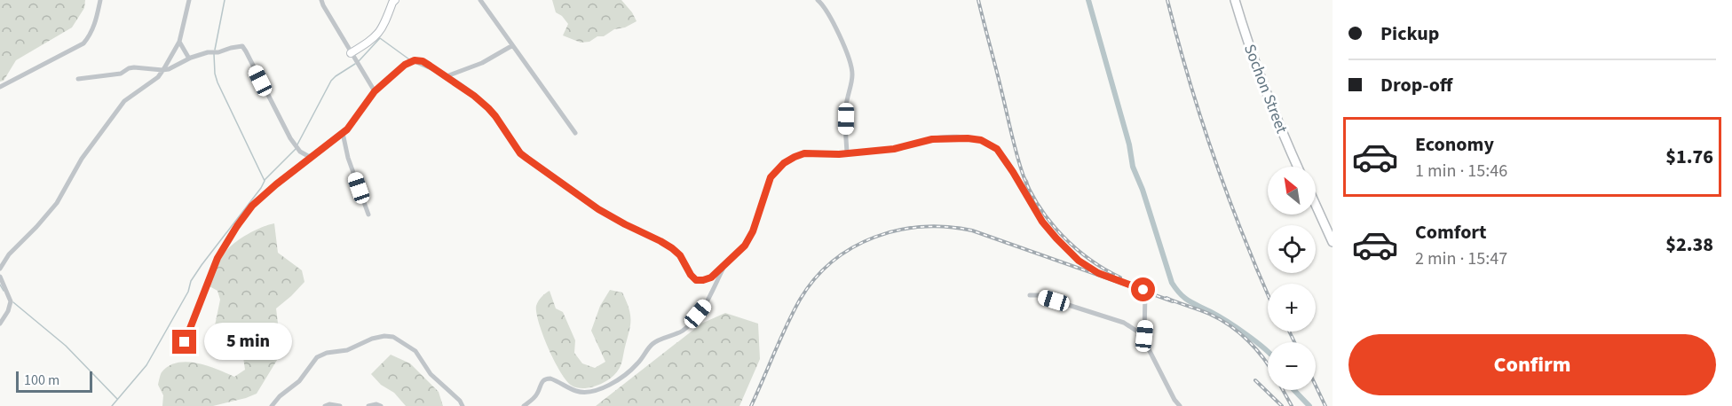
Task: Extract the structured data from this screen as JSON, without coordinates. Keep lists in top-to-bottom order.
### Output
{
  "streets": {
    "main road": ["Sochon Street"]
  },
  "scale_bar": "100 m",
  "north": "top left",
  "page": {
    "banner": ["Pickup", "Drop-off"],
    "list": [
      {
        "name": "Economy",
        "note": "1 min · 15:46",
        "value": "$1.76"
      },
      {
        "name": "Comfort",
        "note": "2 min · 15:47",
        "value": "$2.38"
      }
    ],
    "map_buttons": ["+", "−"],
    "bubble": "5 min",
    "buttons": "Confirm",
    "scale": "100 m"
  }
}
